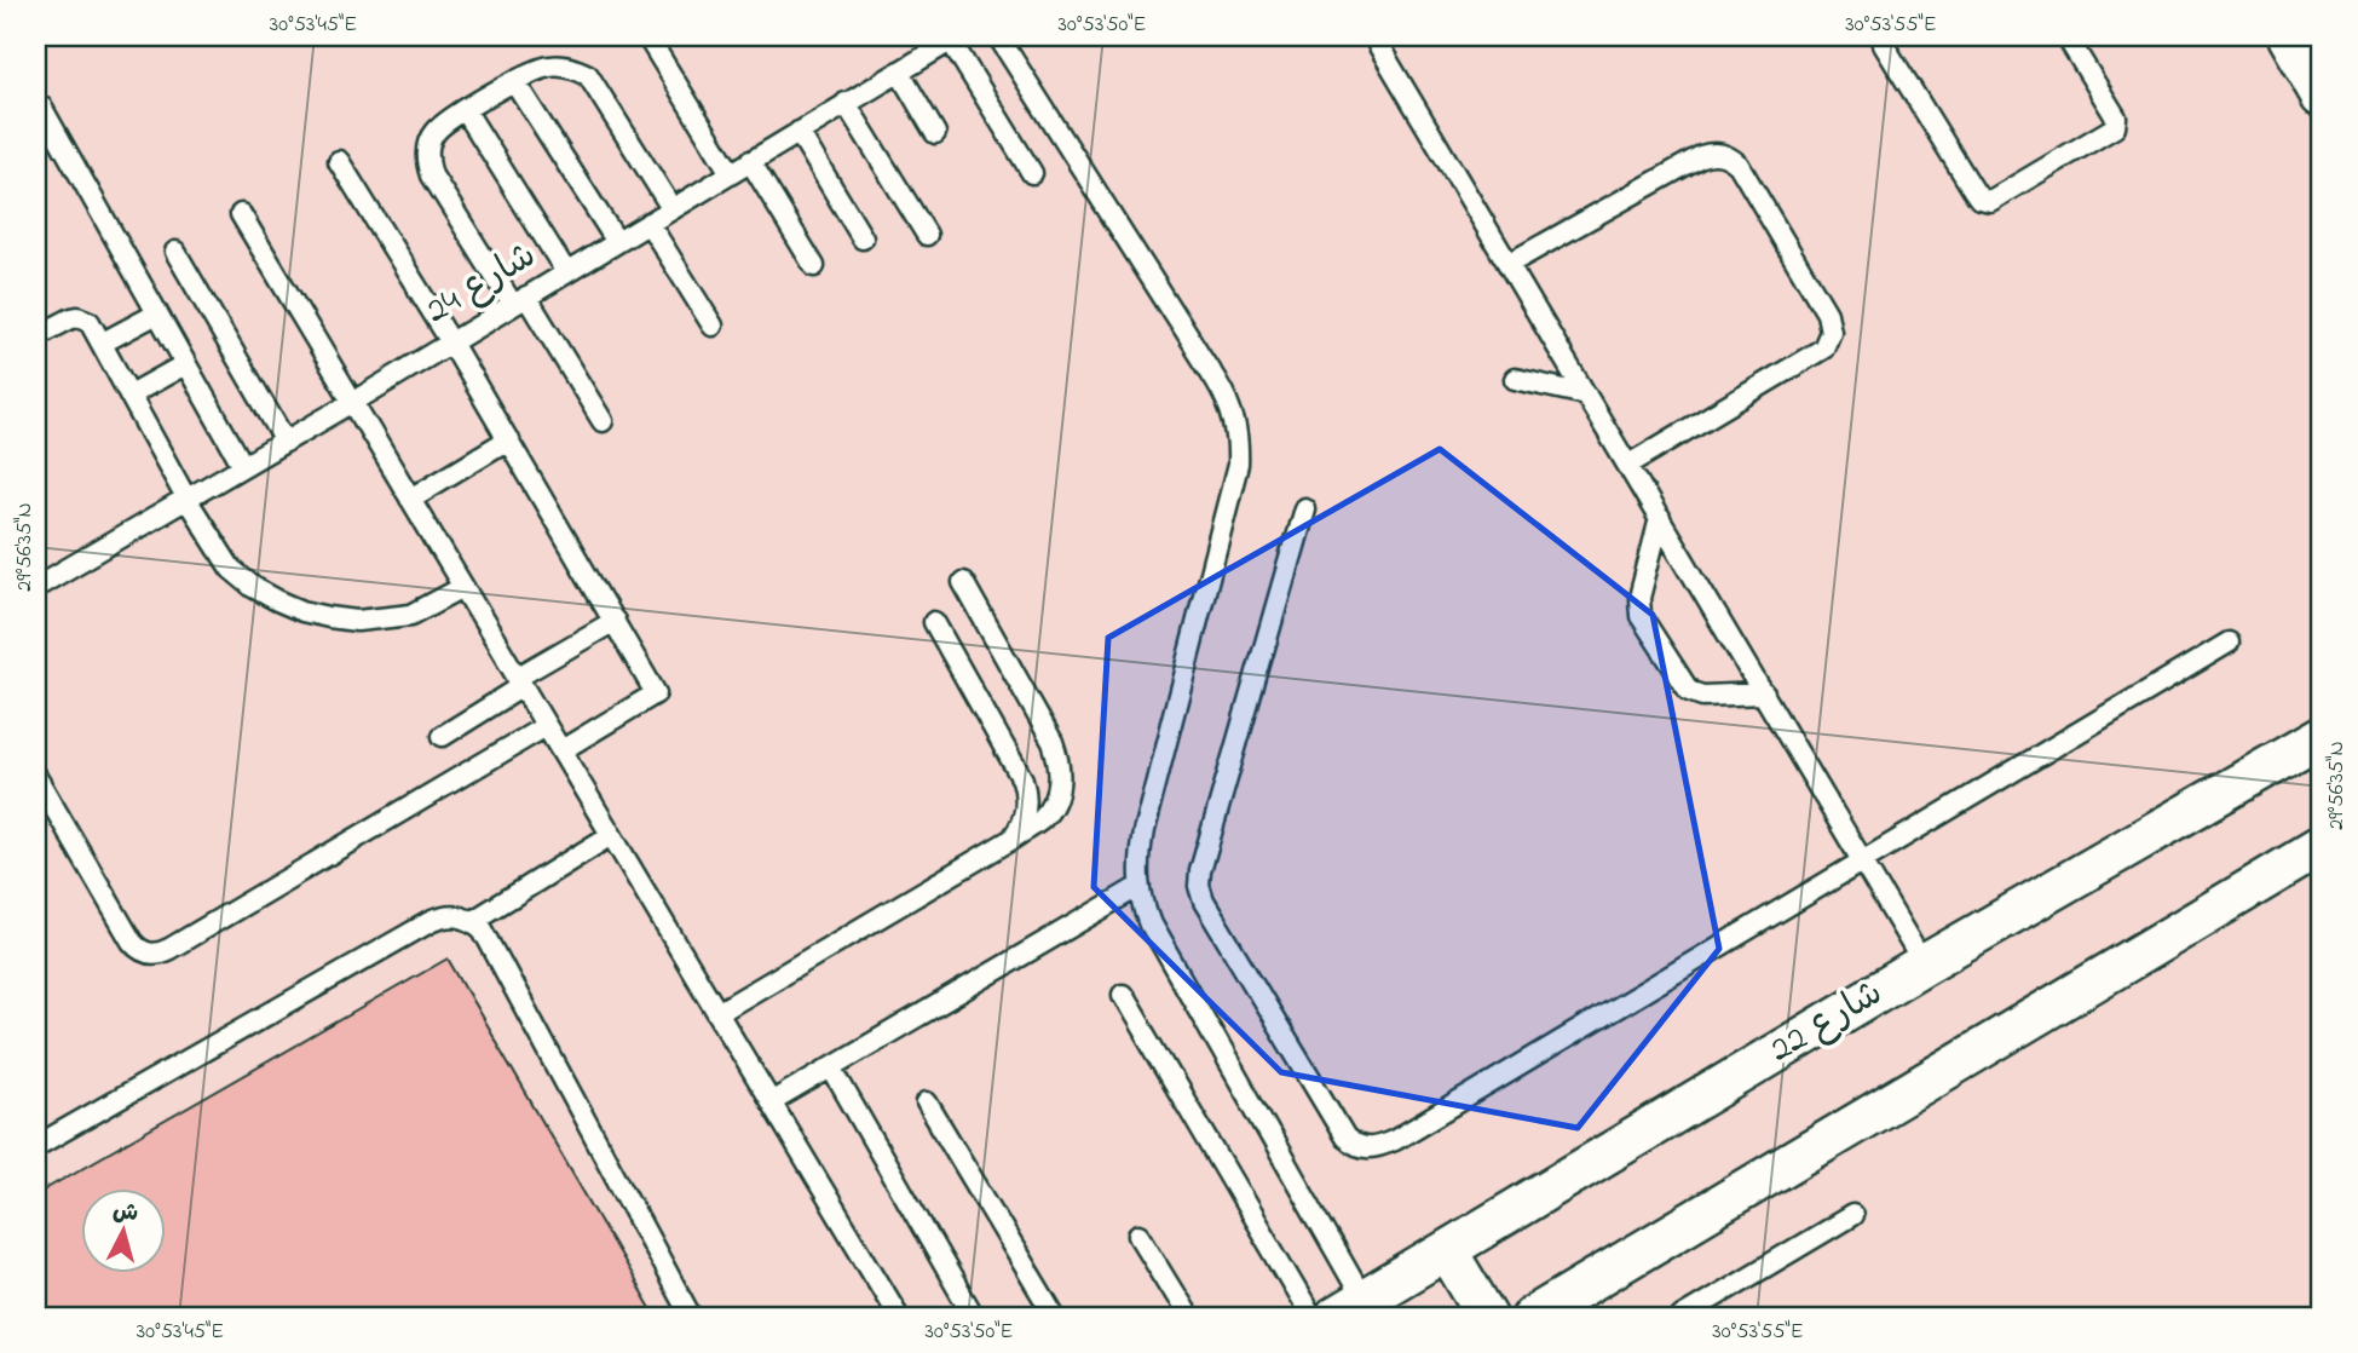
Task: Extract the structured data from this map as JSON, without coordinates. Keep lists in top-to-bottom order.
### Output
{
  "streets": {
    "street": ["شارع 22"],
    "lane": ["شارع 24"]
  },
  "north": "top",
  "coordinates": [
    "30°53'45\"E",
    "30°53'50\"E",
    "30°53'55\"E",
    "29°56'35\"N"
  ]
}
